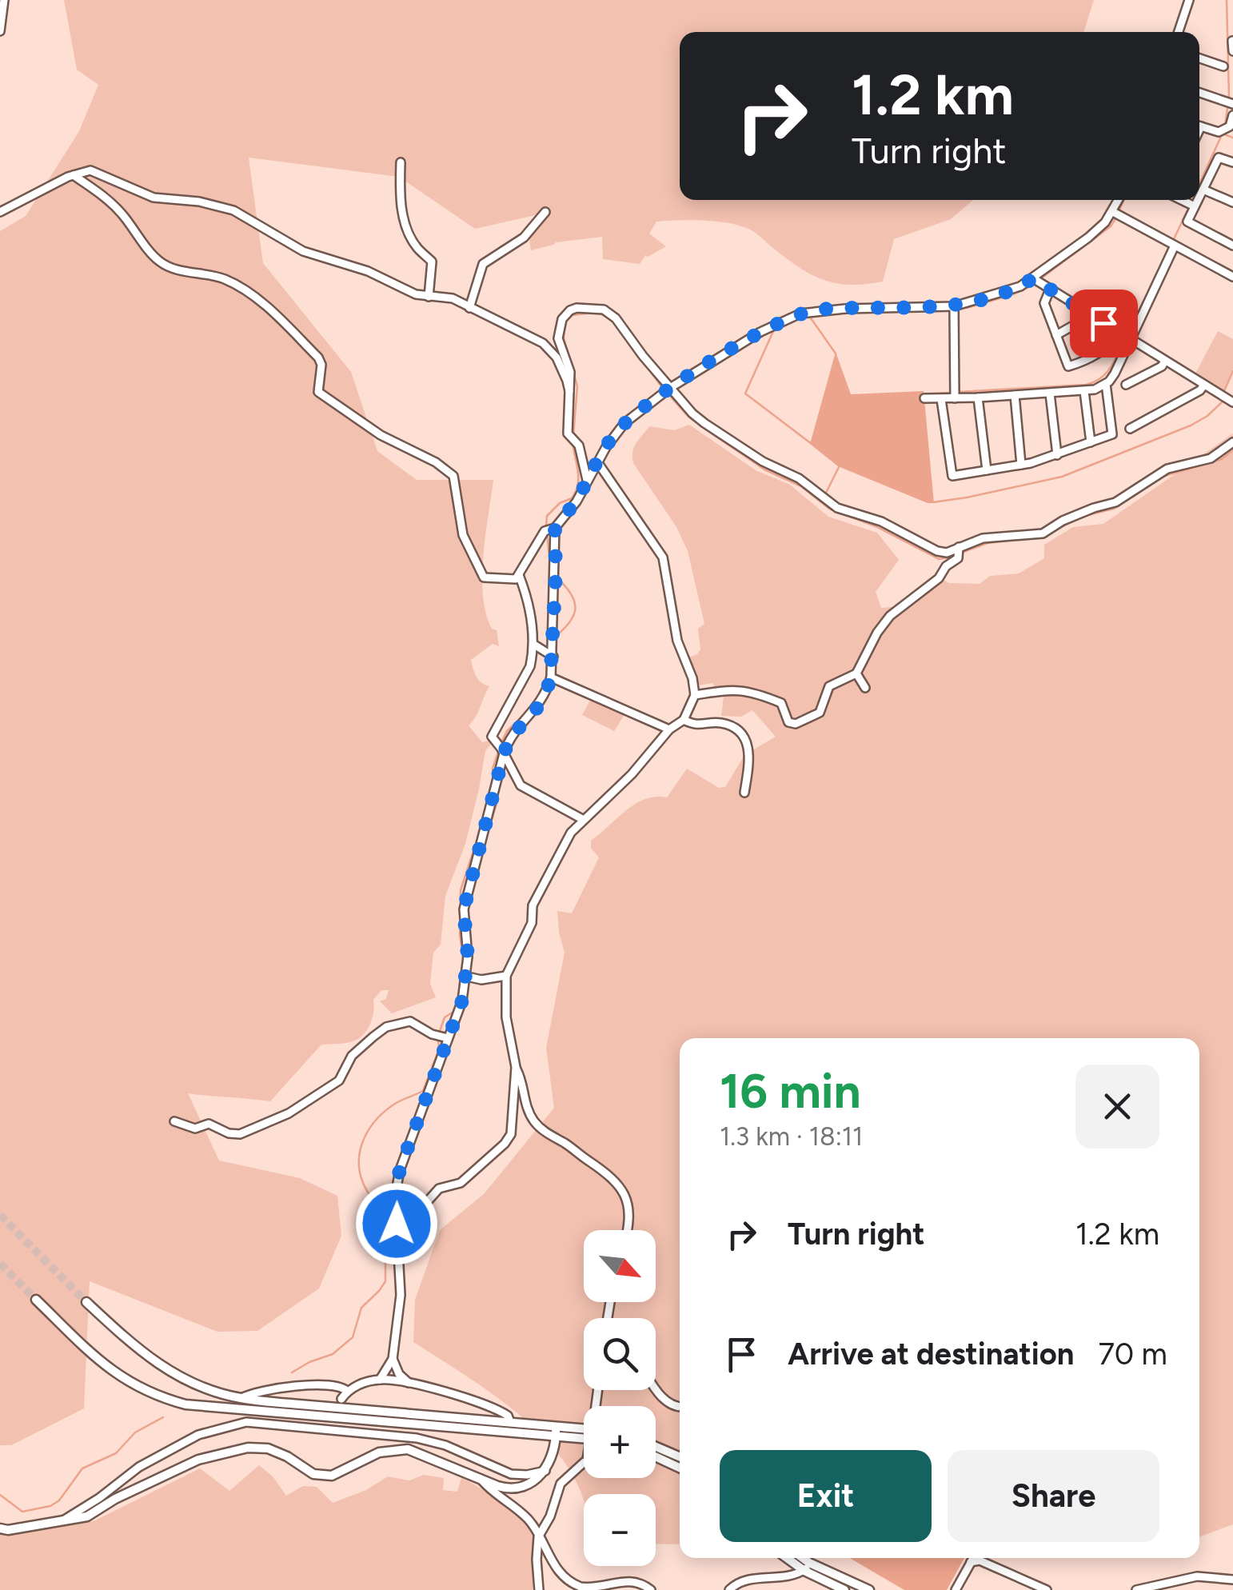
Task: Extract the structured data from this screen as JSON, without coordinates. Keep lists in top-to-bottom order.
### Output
{
  "north": "bottom right",
  "page": {
    "turn": ["1.2 km", "Turn right"],
    "heading": ["16 min", "1.3 km · 18:11"],
    "list": [
      {
        "name": "Turn right",
        "value": "1.2 km"
      },
      {
        "name": "Arrive at destination",
        "value": "70 m"
      }
    ],
    "map_buttons": ["+", "−"],
    "buttons": ["Exit", "Share"]
  }
}
